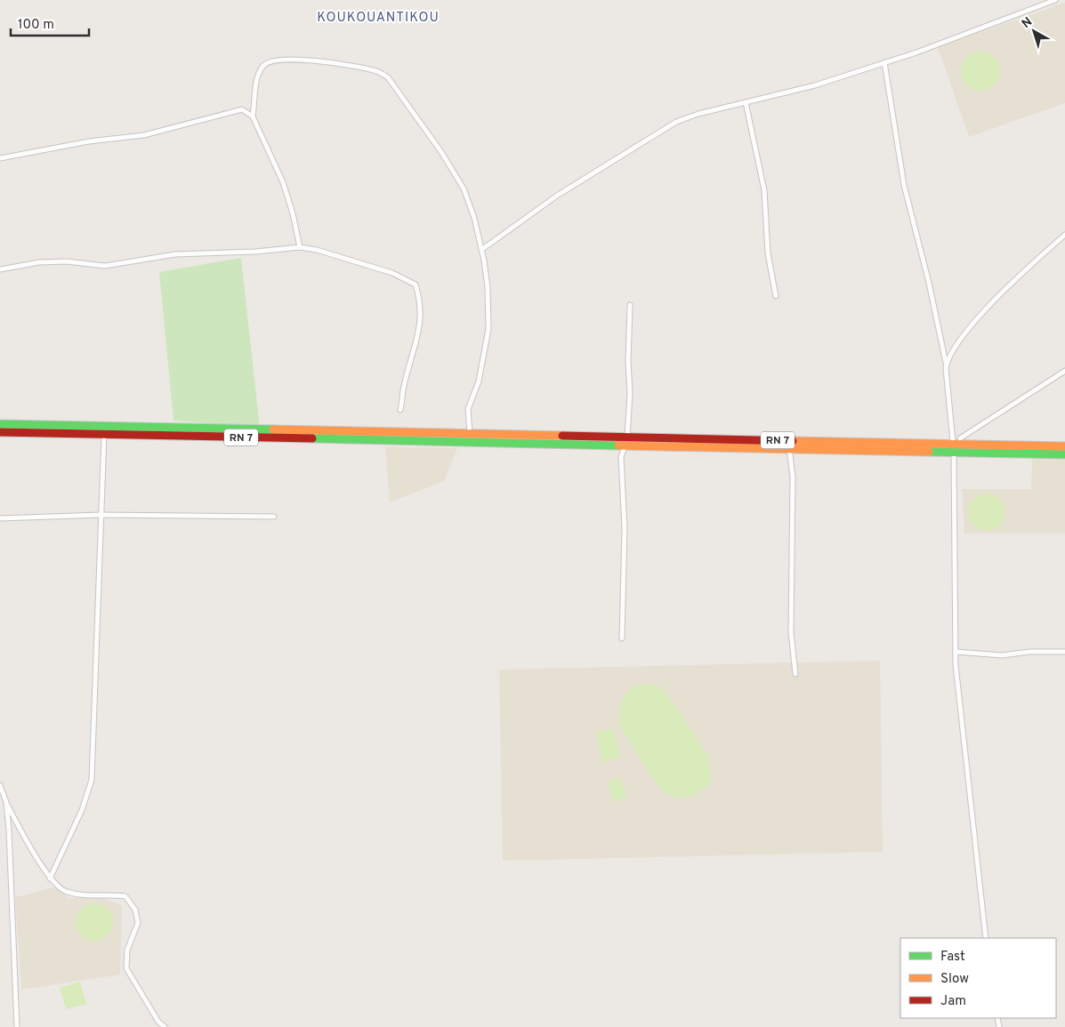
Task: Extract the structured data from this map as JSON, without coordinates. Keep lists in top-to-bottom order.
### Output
{
  "streets": {
    "main road": ["RN 7"]
  },
  "districts": ["KOUKOUANTIKOU"],
  "legend": ["Fast", "Slow", "Jam"],
  "scale_bar": "100 m",
  "north": "top left"
}
